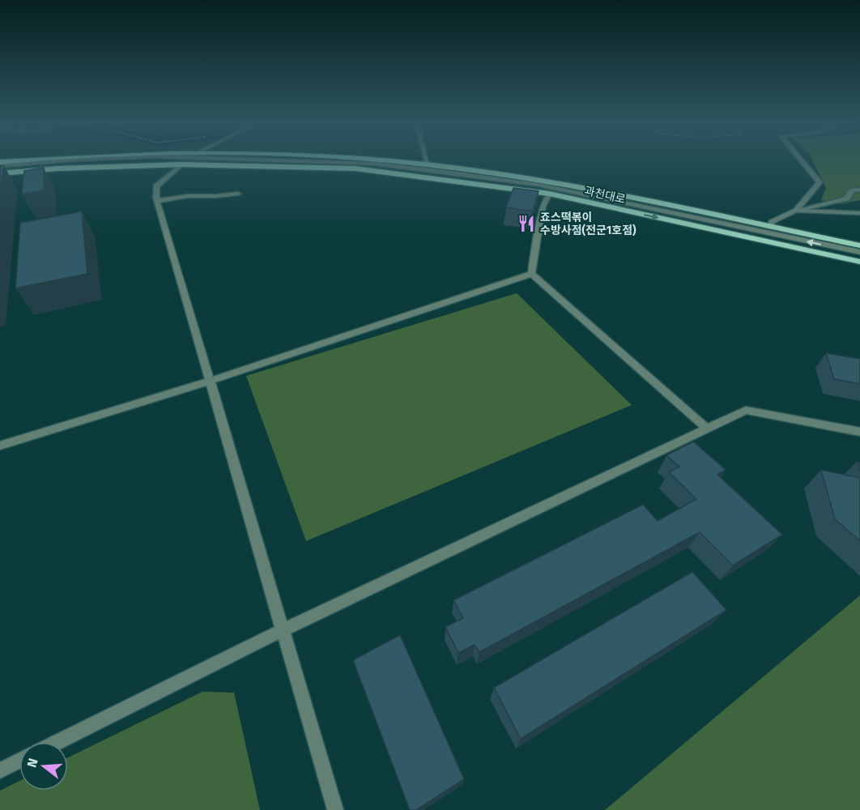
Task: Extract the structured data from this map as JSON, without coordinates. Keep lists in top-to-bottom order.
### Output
{
  "streets": {
    "main road": ["과천대로"]
  },
  "places": {
    "restaurant": ["죠스떡볶이 수방사점(전군1호점)"]
  },
  "north": "left"
}
